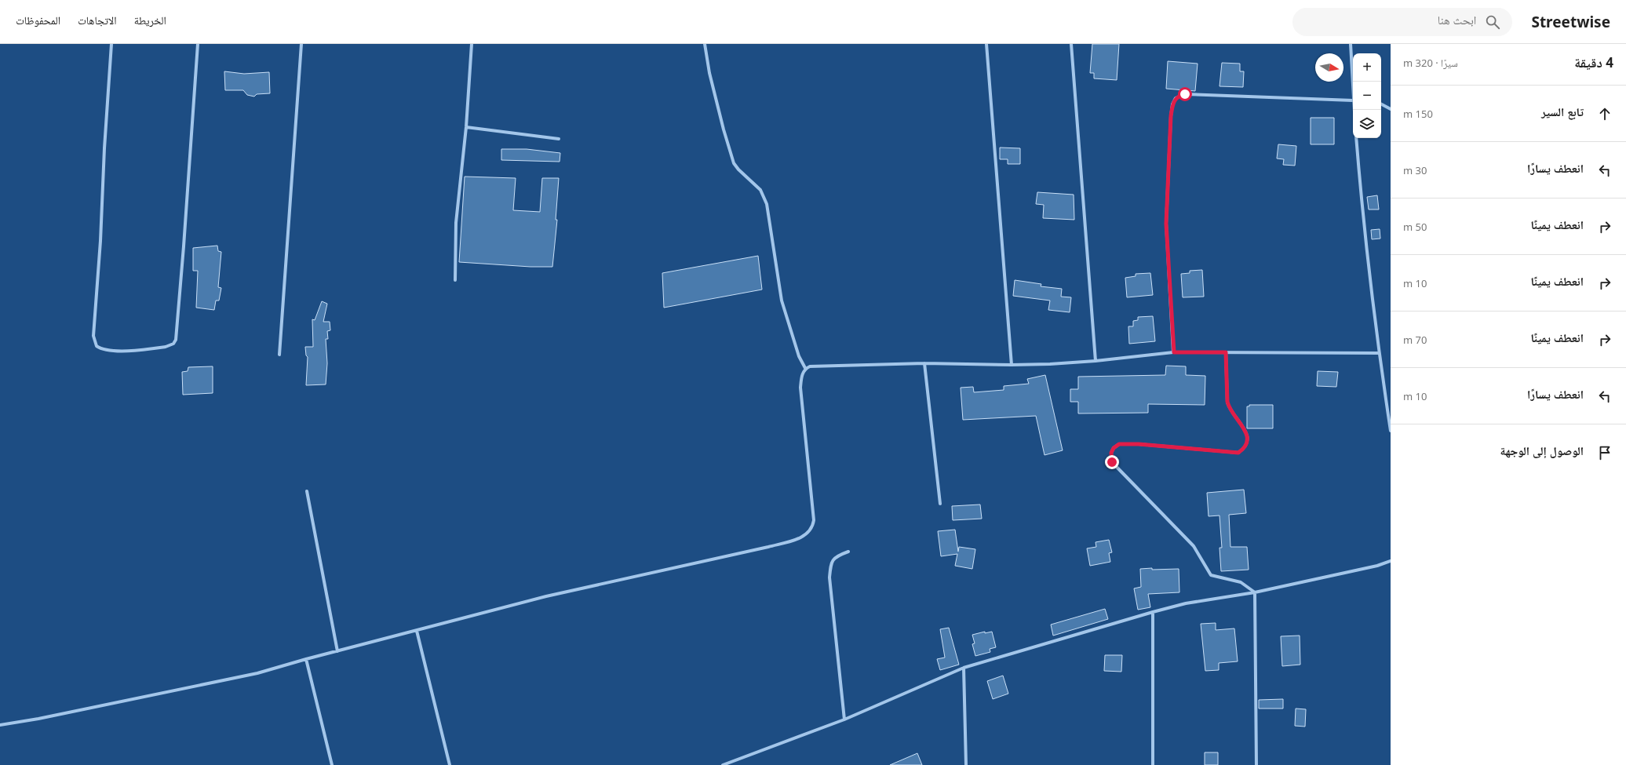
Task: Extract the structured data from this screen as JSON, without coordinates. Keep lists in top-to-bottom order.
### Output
{
  "north": "right",
  "page": {
    "header": "Streetwise",
    "search": "ابحث هنا",
    "nav": ["الخريطة", "الاتجاهات", "المحفوظات"],
    "heading": ["4 دقيقة", "سيرًا · 320 m"],
    "map_buttons": ["+", "−"],
    "list": [
      ["تابع السير", "150 m"],
      ["انعطف يسارًا", "30 m"],
      ["انعطف يمينًا", "50 m"],
      ["انعطف يمينًا", "10 m"],
      ["انعطف يمينًا", "70 m"],
      ["انعطف يسارًا", "10 m"],
      "الوصول إلى الوجهة"
    ]
  }
}
